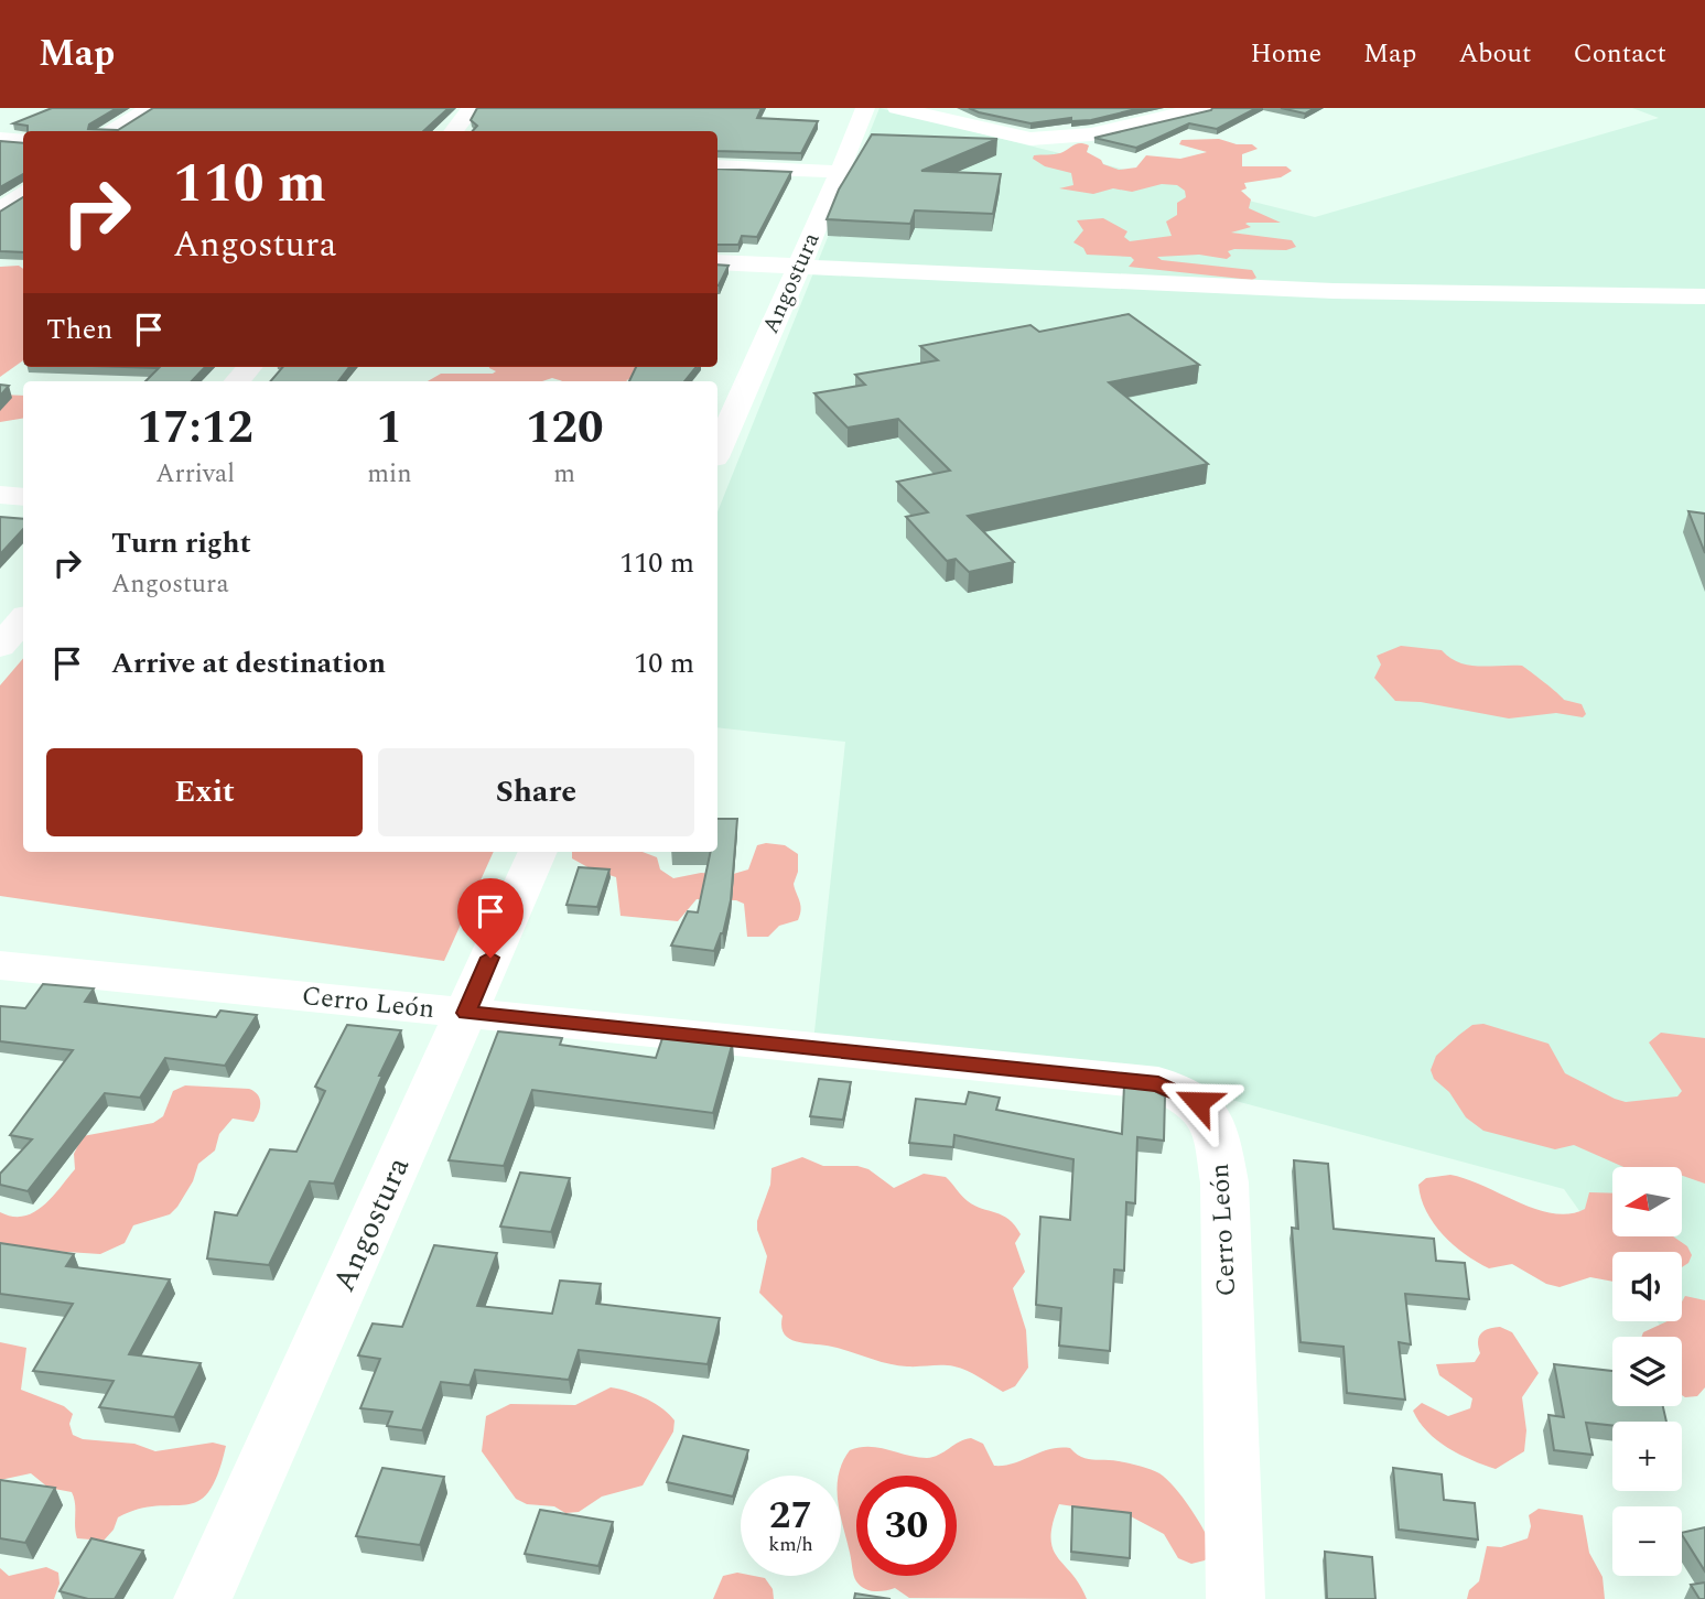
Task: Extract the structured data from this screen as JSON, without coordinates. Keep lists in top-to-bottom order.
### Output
{
  "streets": {
    "street": ["Angostura", "Cerro León"]
  },
  "crossings": [
    ["Angostura", "Cerro León"]
  ],
  "north": "left",
  "page": {
    "header": "Map",
    "nav": [
      "Home",
      "Map",
      "About",
      "Contact"
    ],
    "turn": ["110 m", "Angostura"],
    "then": "Then",
    "eta": [
      "17:12",
      "Arrival",
      "1",
      "min",
      "120",
      "m"
    ],
    "list": [
      {
        "name": "Turn right",
        "note": "Angostura",
        "value": "110 m"
      },
      {
        "name": "Arrive at destination",
        "value": "10 m"
      }
    ],
    "buttons": ["Exit", "Share"],
    "map_buttons": ["+", "−"],
    "speed": "27 km/h",
    "limit": "30"
  }
}
